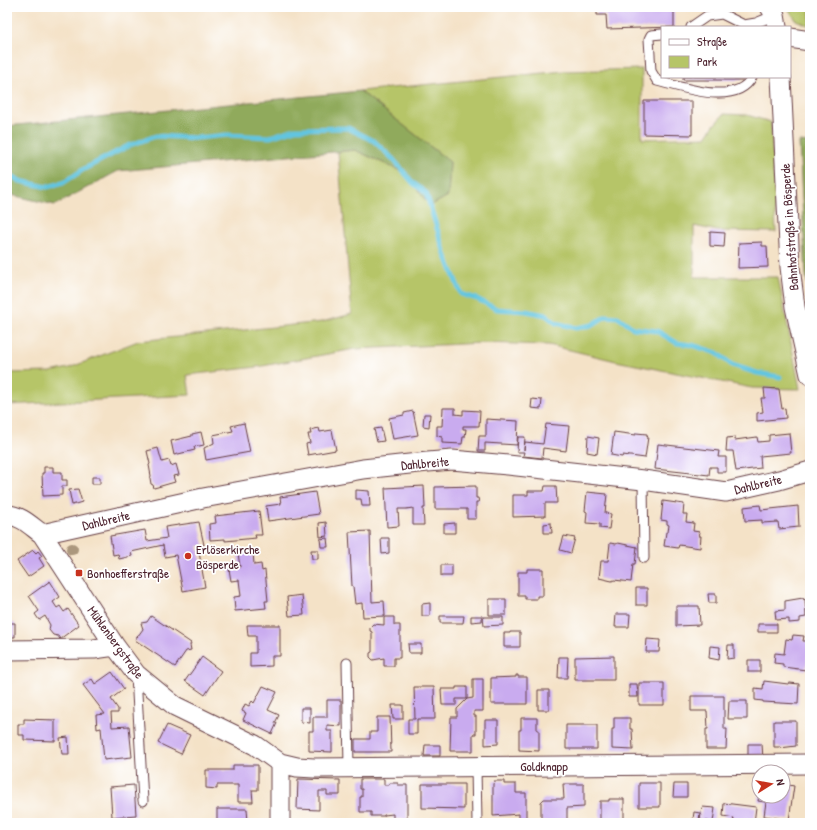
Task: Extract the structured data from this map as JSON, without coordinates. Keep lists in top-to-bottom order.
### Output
{
  "streets": {
    "street": [
      "Bahnhofstraße in Bösperde",
      "Dahlbreite",
      "Mühlenbergstraße",
      "Goldknapp"
    ]
  },
  "crossings": [
    ["Dahlbreite", "Mühlenbergstraße"],
    ["Mühlenbergstraße", "Goldknapp"]
  ],
  "places": {
    "other": ["Erlöserkirche Bösperde"],
    "transit": ["Bonhoefferstraße"]
  },
  "legend": ["Straße", "Park"],
  "north": "right"
}
